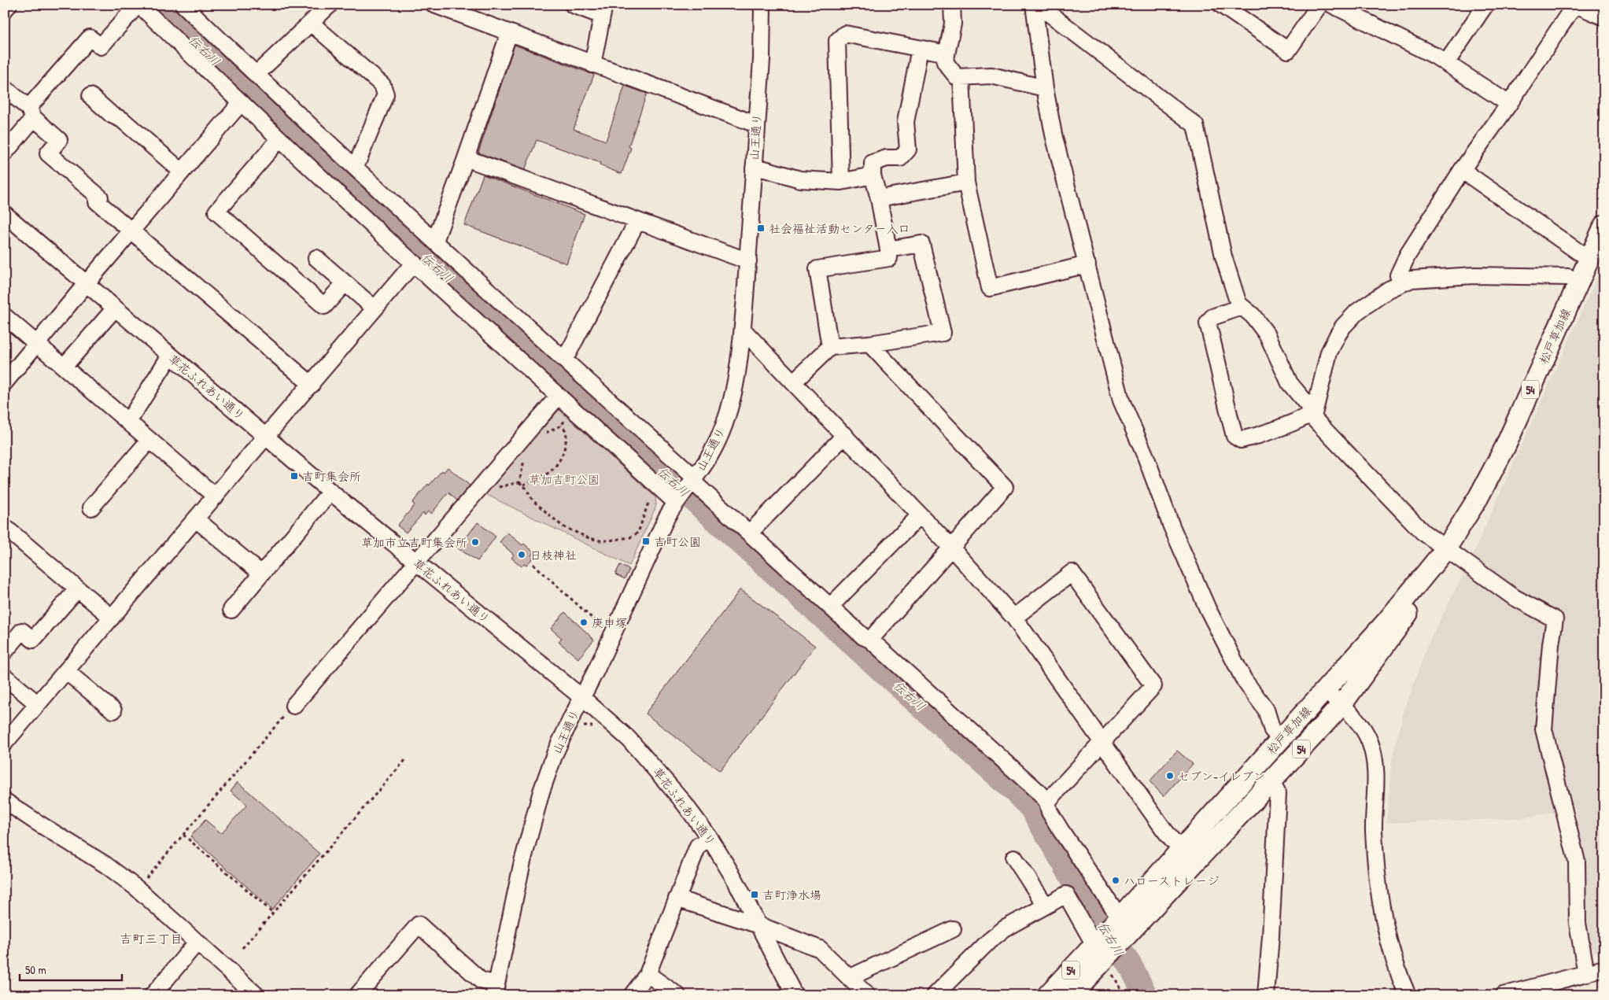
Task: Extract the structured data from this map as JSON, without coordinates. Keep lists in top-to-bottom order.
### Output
{
  "streets": {
    "main road": ["松戸草加線", "54"],
    "street": ["山王通り", "草花ふれあい通り"]
  },
  "crossings": [
    ["山王通り", "草花ふれあい通り"]
  ],
  "districts": ["吉町三丁目"],
  "water": ["伝右川"],
  "parks": ["草加吉町公園"],
  "places": {
    "transit": [
      "社会福祉活動センター入口",
      "吉町集会所",
      "吉町公園",
      "吉町浄水場"
    ],
    "other": [
      "草加市立吉町集会所",
      "日枝神社",
      "庚申塚",
      "セブン-イレブン",
      "ハローストレージ"
    ]
  },
  "scale_bar": "50 m"
}
